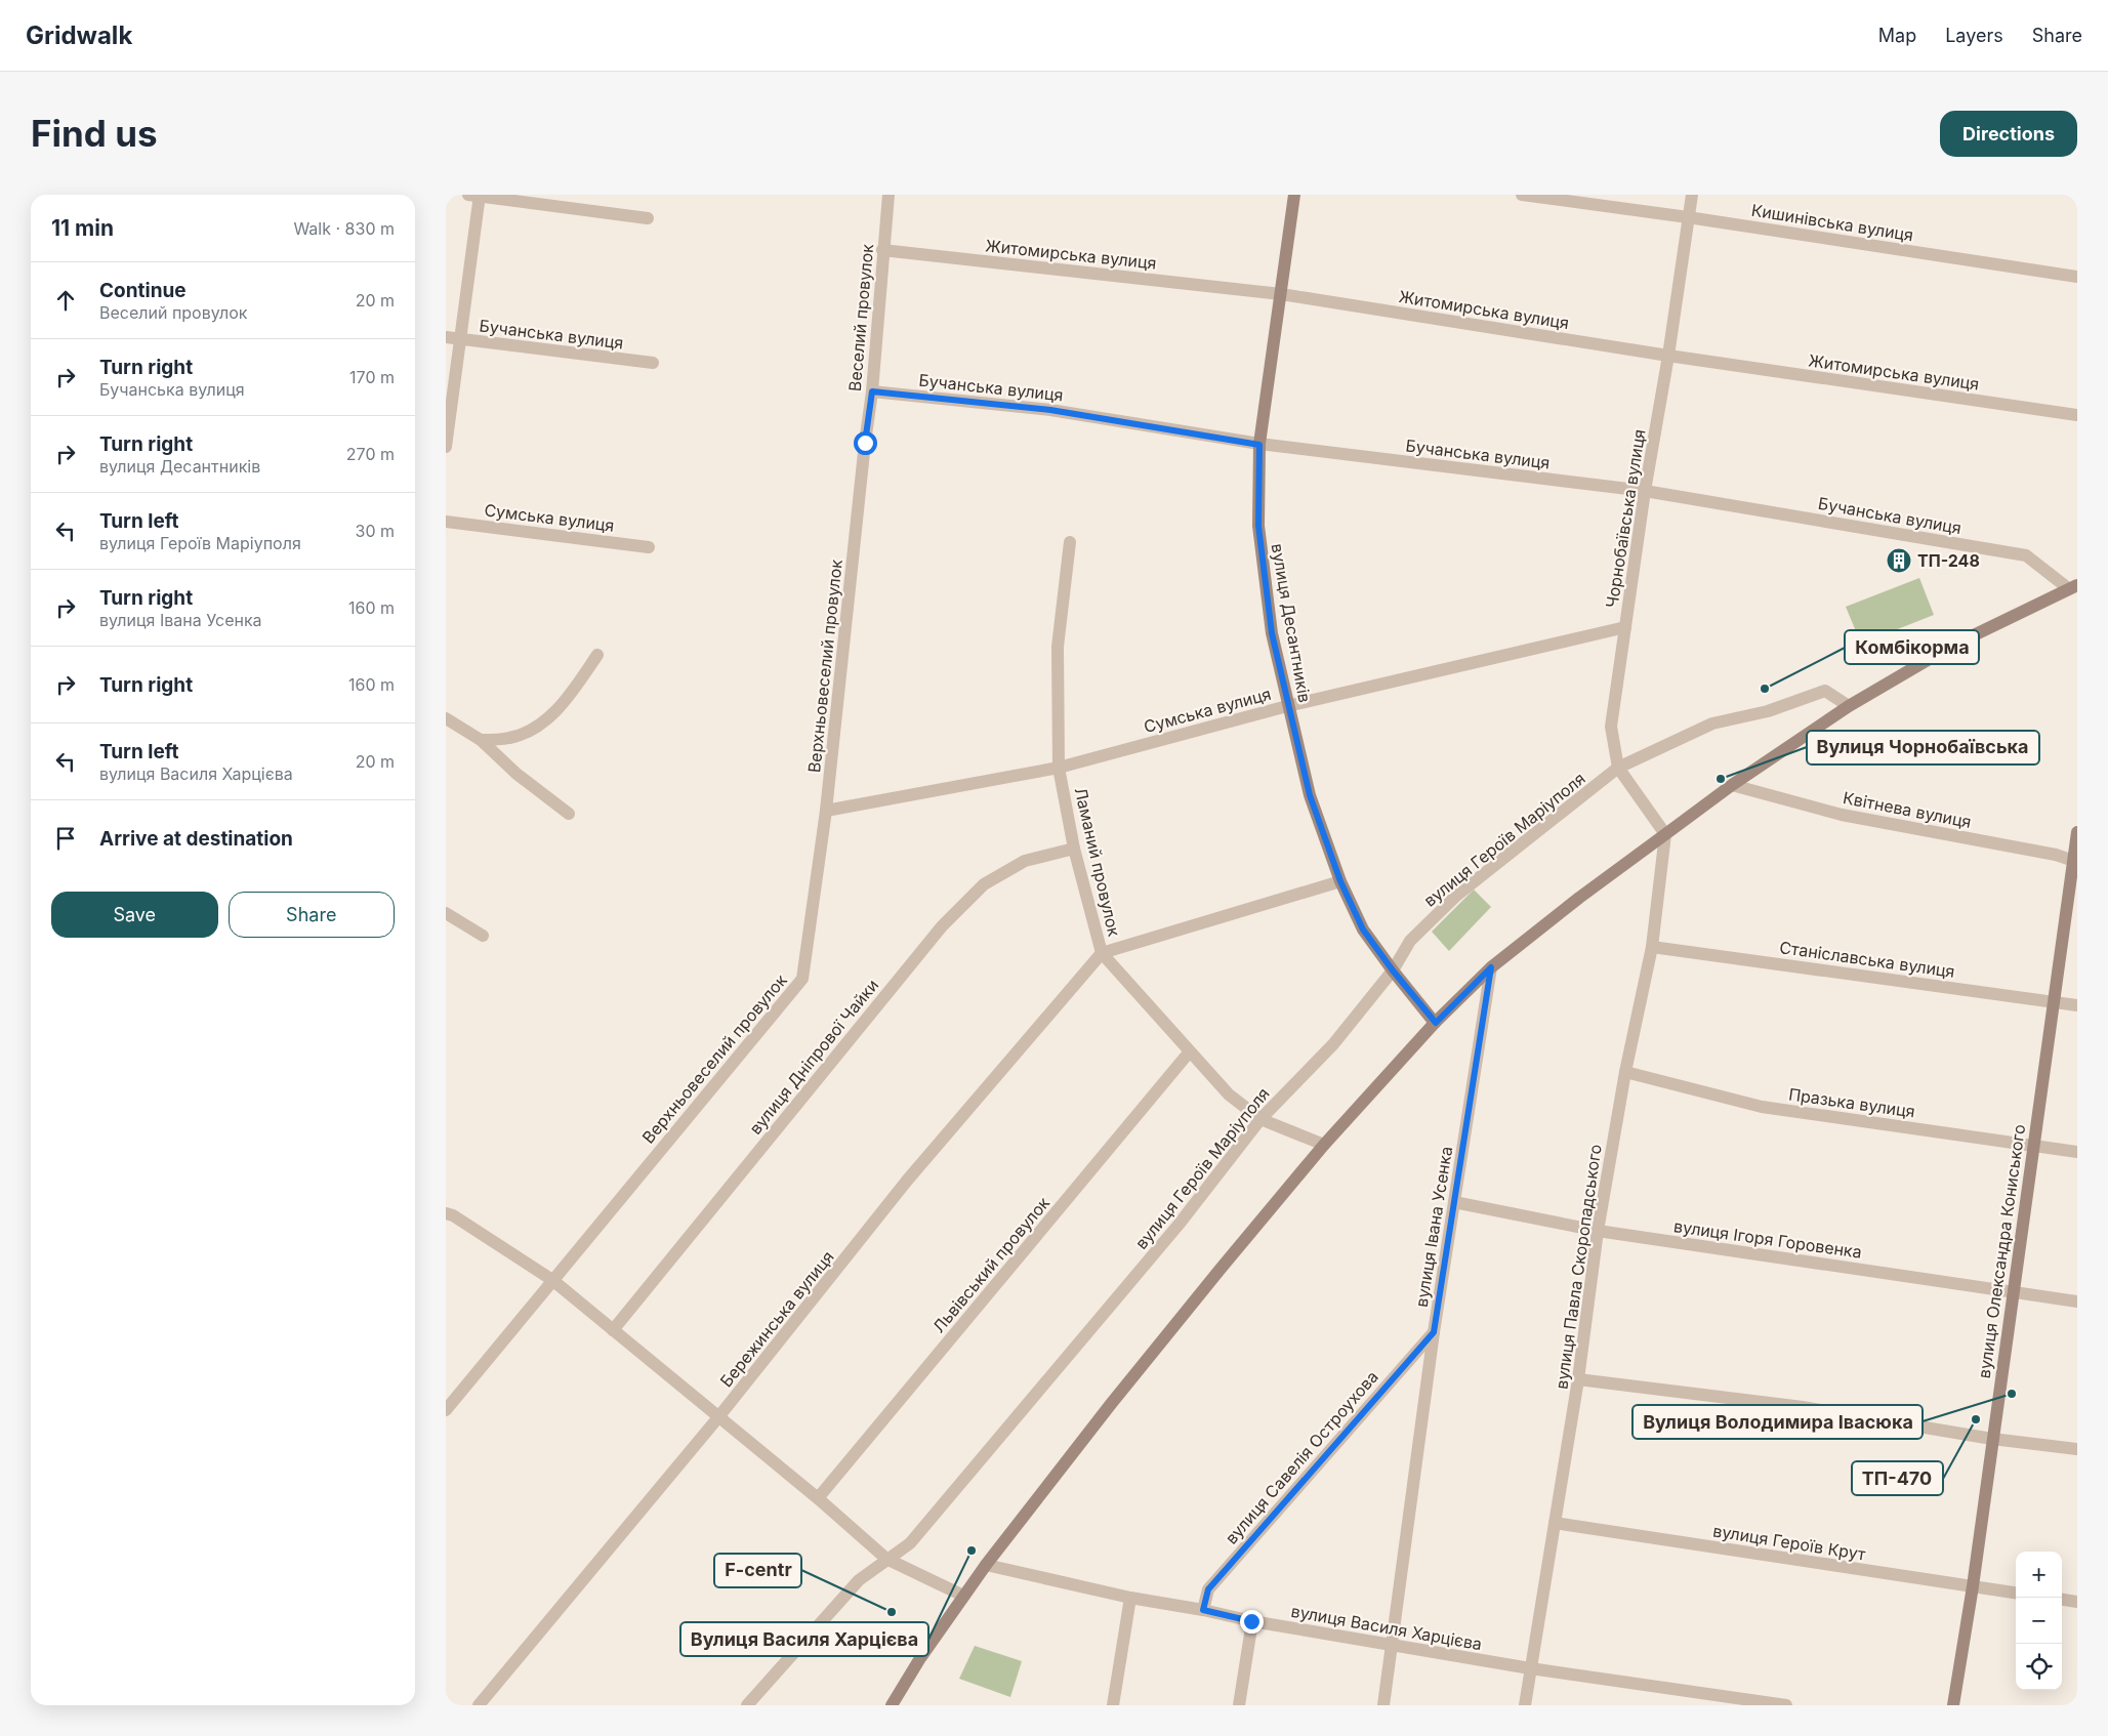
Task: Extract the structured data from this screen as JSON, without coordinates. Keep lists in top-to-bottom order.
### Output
{
  "streets": {
    "street": [
      "Кишинівська вулиця",
      "Житомирська вулиця",
      "Веселий провулок",
      "Бучанська вулиця",
      "Сумська вулиця",
      "Чорнобаївська вулиця",
      "вулиця Десантників",
      "Верхньовеселий провулок",
      "Квітнева вулиця",
      "вулиця Героїв Маріуполя",
      "Ламаний провулок",
      "Станіславська вулиця",
      "вулиця Дніпрової Чайки",
      "Празька вулиця",
      "вулиця Івана Усенка",
      "вулиця Ігоря Горовенка",
      "вулиця Олександра Кониського",
      "Львівський провулок",
      "вулиця Павла Скоропадського",
      "Бережинська вулиця",
      "вулиця Савелія Остроухова",
      "вулиця Героїв Крут",
      "вулиця Василя Харцієва"
    ]
  },
  "crossings": [
    ["Кишинівська вулиця", "Чорнобаївська вулиця"],
    ["Житомирська вулиця", "Веселий провулок"],
    ["Житомирська вулиця", "Чорнобаївська вулиця"],
    ["Житомирська вулиця", "вулиця Десантників"],
    ["Веселий провулок", "Бучанська вулиця"],
    ["Веселий провулок", "Верхньовеселий провулок"],
    ["Бучанська вулиця", "Чорнобаївська вулиця"],
    ["Бучанська вулиця", "вулиця Десантників"],
    ["Сумська вулиця", "Чорнобаївська вулиця"],
    ["Сумська вулиця", "вулиця Десантників"],
    ["Сумська вулиця", "Верхньовеселий провулок"],
    ["Сумська вулиця", "Ламаний провулок"],
    ["Чорнобаївська вулиця", "вулиця Героїв Маріуполя"],
    ["Чорнобаївська вулиця", "вулиця Павла Скоропадського"],
    ["вулиця Десантників", "вулиця Героїв Маріуполя"],
    ["Квітнева вулиця", "вулиця Олександра Кониського"],
    ["вулиця Героїв Маріуполя", "Ламаний провулок"],
    ["Ламаний провулок", "вулиця Дніпрової Чайки"],
    ["Ламаний провулок", "Львівський провулок"],
    ["Ламаний провулок", "Бережинська вулиця"],
    ["Станіславська вулиця", "вулиця Олександра Кониського"],
    ["Станіславська вулиця", "вулиця Павла Скоропадського"],
    ["Празька вулиця", "вулиця Олександра Кониського"],
    ["Празька вулиця", "вулиця Павла Скоропадського"],
    ["вулиця Івана Усенка", "вулиця Ігоря Горовенка"],
    ["вулиця Івана Усенка", "вулиця Савелія Остроухова"],
    ["вулиця Івана Усенка", "вулиця Василя Харцієва"],
    ["вулиця Ігоря Горовенка", "вулиця Олександра Кониського"],
    ["вулиця Ігоря Горовенка", "вулиця Павла Скоропадського"],
    ["вулиця Олександра Кониського", "вулиця Героїв Крут"],
    ["вулиця Павла Скоропадського", "вулиця Героїв Крут"],
    ["вулиця Павла Скоропадського", "вулиця Василя Харцієва"],
    ["вулиця Савелія Остроухова", "вулиця Василя Харцієва"]
  ],
  "places": {
    "building": ["ТП-248"],
    "other": [
      "Комбікорма",
      "Вулиця Чорнобаївська",
      "Вулиця Володимира Івасюка",
      "ТП-470",
      "Вулиця Василя Харцієва",
      "F-centr"
    ]
  },
  "page": {
    "header": "Gridwalk",
    "nav": ["Map", "Layers", "Share"],
    "buttons": [
      "Directions",
      ["Save", "Share"]
    ],
    "title": "Find us",
    "heading": ["11 min", "Walk · 830 m"],
    "list": [
      ["Continue", "Веселий провулок", "20 m"],
      ["Turn right", "Бучанська вулиця", "170 m"],
      ["Turn right", "вулиця Десантників", "270 m"],
      ["Turn left", "вулиця Героїв Маріуполя", "30 m"],
      ["Turn right", "вулиця Івана Усенка", "160 m"],
      ["Turn right", "160 m"],
      ["Turn left", "вулиця Василя Харцієва", "20 m"],
      "Arrive at destination"
    ],
    "map_buttons": ["+", "−"]
  }
}
